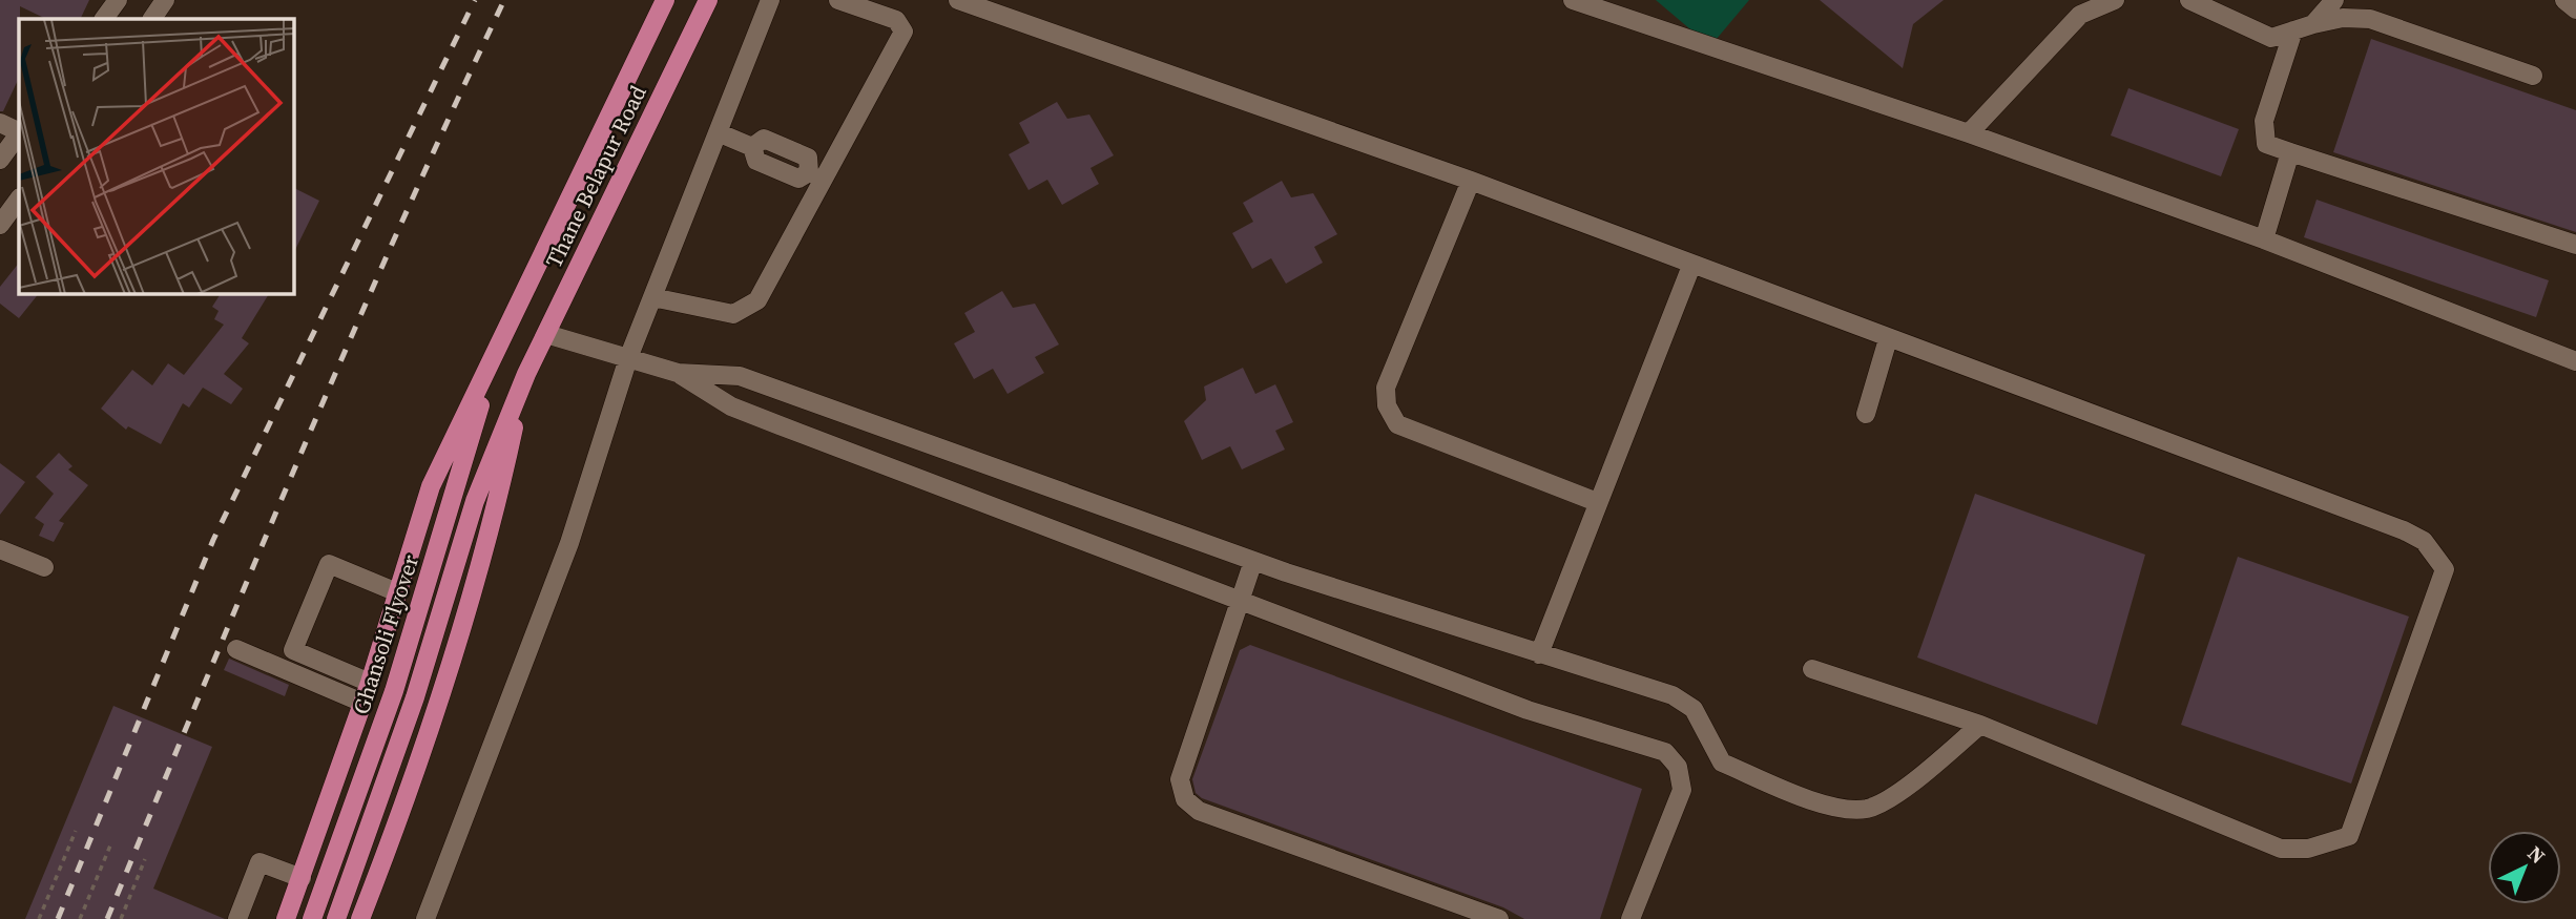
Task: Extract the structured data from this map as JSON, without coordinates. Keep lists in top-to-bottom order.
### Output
{
  "streets": {
    "main road": ["Thane Belapur Road", "Ghansoli Flyover"]
  },
  "crossings": [
    ["Thane Belapur Road", "Ghansoli Flyover"]
  ],
  "north": "top right"
}
